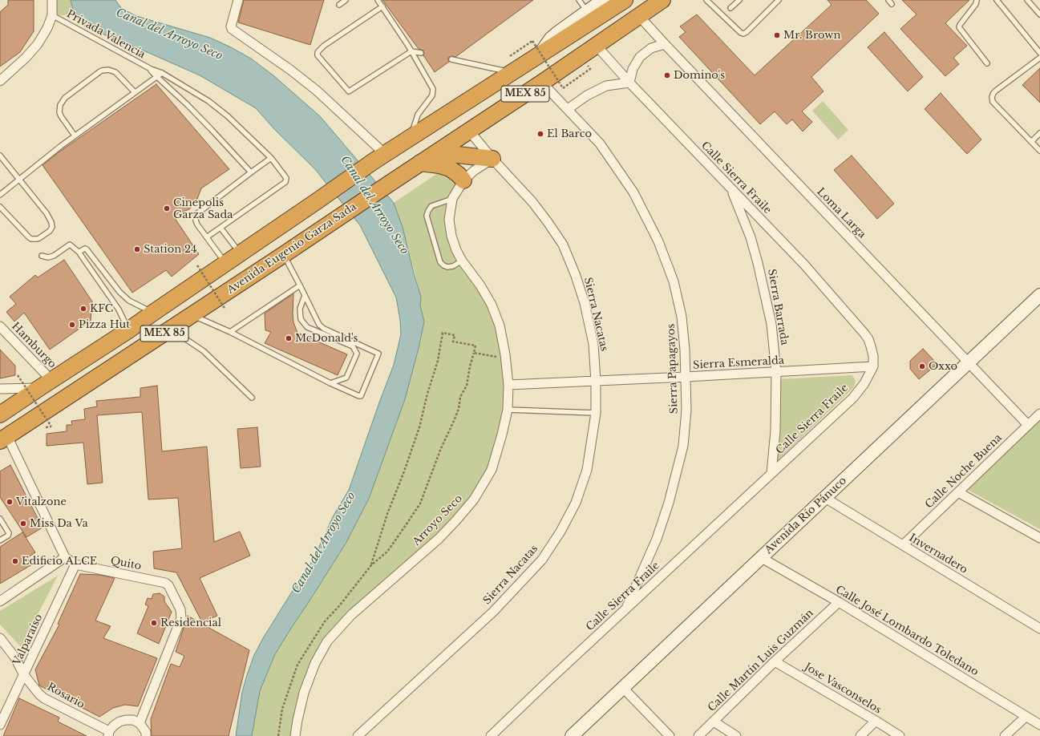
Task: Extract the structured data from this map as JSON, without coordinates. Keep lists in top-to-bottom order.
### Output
{
  "streets": {
    "highway": ["MEX 85", "Avenida Eugenio Garza Sada"],
    "street": [
      "Calle Sierra Fraile",
      "Loma Larga",
      "Sierra Barrada",
      "Sierra Nacatas",
      "Hamburgo",
      "Sierra Esmeralda",
      "Sierra Papagayos",
      "Calle Noche Buena",
      "Avenida Río Pánuco",
      "Arroyo Seco",
      "Invernadero",
      "Quito",
      "Calle José Lombardo Toledano",
      "Valparaíso",
      "Calle Martín Luis Guzmán",
      "Jose Vasconselos",
      "Rosario"
    ],
    "lane": ["Privada Valencia"]
  },
  "crossings": [
    ["MEX 85", "Hamburgo"],
    ["Calle Sierra Fraile", "Avenida Eugenio Garza Sada"],
    ["Calle Sierra Fraile", "Sierra Barrada"],
    ["Calle Sierra Fraile", "Sierra Esmeralda"],
    ["Calle Sierra Fraile", "Sierra Papagayos"],
    ["Loma Larga", "Avenida Eugenio Garza Sada"],
    ["Loma Larga", "Calle Noche Buena"],
    ["Loma Larga", "Avenida Río Pánuco"],
    ["Avenida Eugenio Garza Sada", "Sierra Nacatas"],
    ["Avenida Eugenio Garza Sada", "Sierra Papagayos"],
    ["Avenida Eugenio Garza Sada", "Quito"],
    ["Sierra Barrada", "Sierra Esmeralda"],
    ["Sierra Nacatas", "Sierra Esmeralda"],
    ["Sierra Nacatas", "Arroyo Seco"],
    ["Sierra Esmeralda", "Sierra Papagayos"],
    ["Sierra Esmeralda", "Arroyo Seco"],
    ["Calle Noche Buena", "Invernadero"],
    ["Avenida Río Pánuco", "Invernadero"],
    ["Avenida Río Pánuco", "Calle José Lombardo Toledano"],
    ["Quito", "Valparaíso"],
    ["Calle José Lombardo Toledano", "Calle Martín Luis Guzmán"],
    ["Valparaíso", "Rosario"],
    ["Calle Martín Luis Guzmán", "Jose Vasconselos"]
  ],
  "water": ["Canal del Arroyo Seco"],
  "places": [
    "Mr. Brown",
    "Domino's",
    "El Barco",
    "Cinepolis Garza Sada",
    "Station 24",
    "KFC",
    "Pizza Hut",
    "McDonald's",
    "Oxxo",
    "Vitalzone",
    "Miss Da Va",
    "Edificio ALCE",
    "Residencial"
  ]
}
